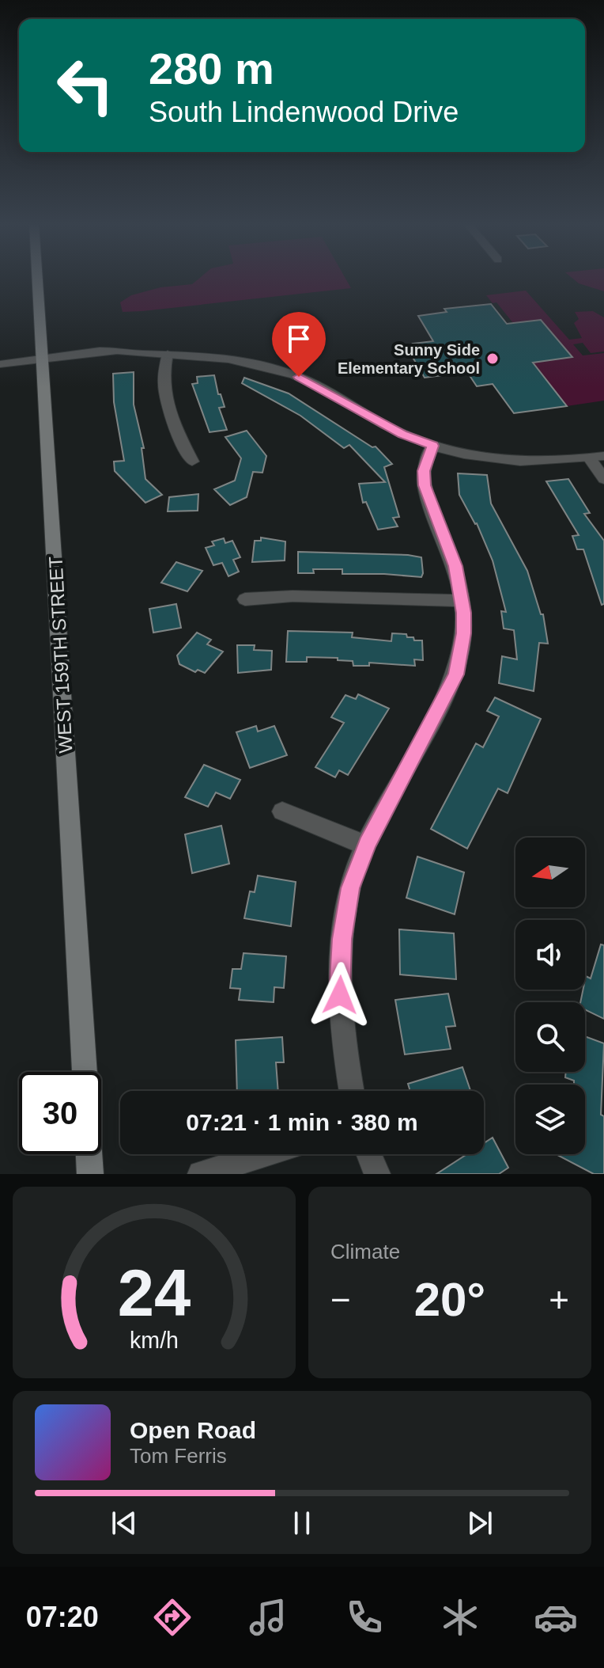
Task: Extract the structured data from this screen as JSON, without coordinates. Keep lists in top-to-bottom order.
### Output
{
  "streets": {
    "main road": ["WEST 159TH STREET"]
  },
  "places": ["Sunny Side Elementary School"],
  "north": "left",
  "page": {
    "turn": ["280 m", "South Lindenwood Drive"],
    "limit": "30",
    "trip": "07:21 · 1 min · 380 m",
    "tile": "Climate",
    "heat": ["−", "20°", "+"],
    "song": ["Open Road", "Tom Ferris"],
    "tabs": "07:20",
    "gauge": ["24", "km/h"]
  }
}
